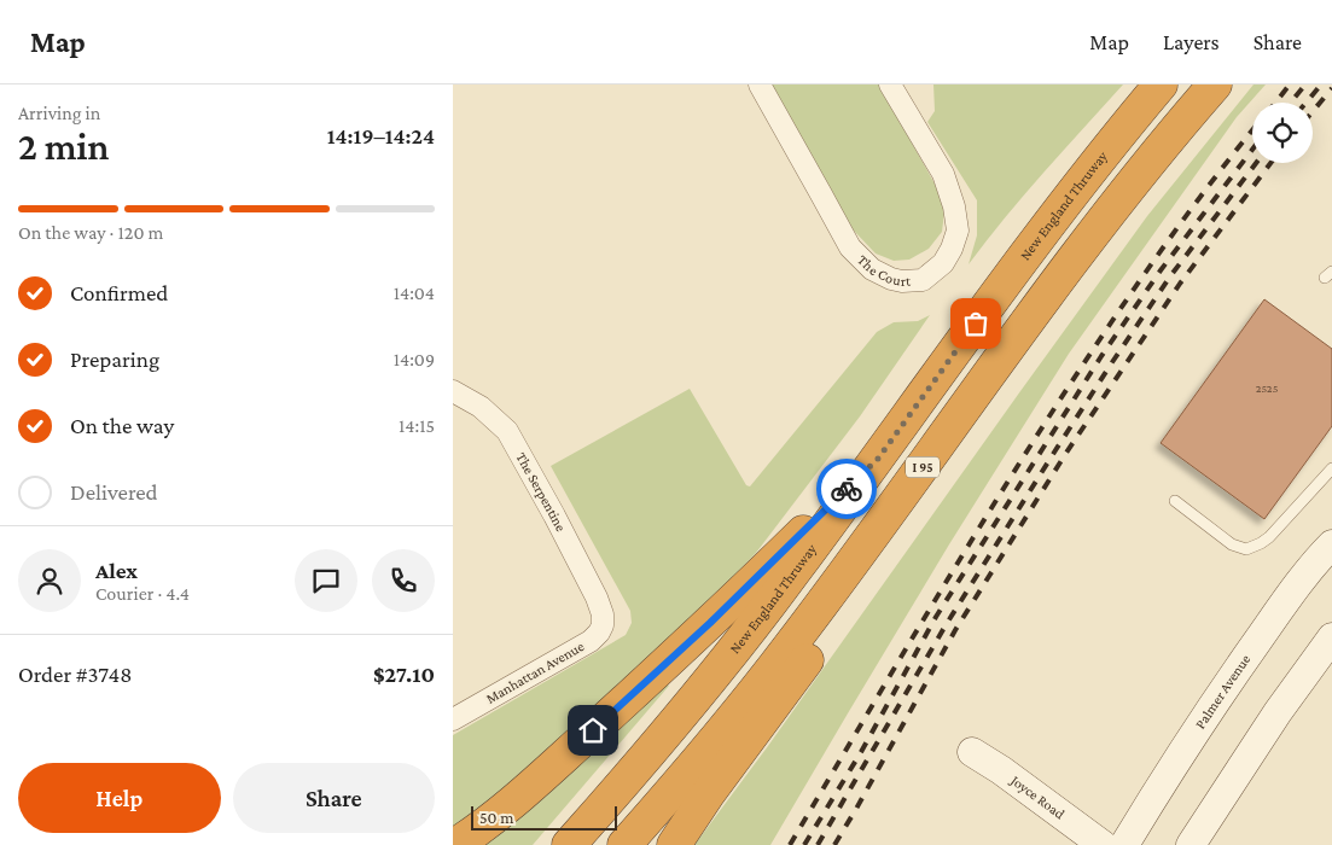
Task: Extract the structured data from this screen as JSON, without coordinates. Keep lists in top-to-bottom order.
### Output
{
  "streets": {
    "highway": ["New England Thruway", "I 95"],
    "street": [
      "The Court",
      "The Serpentine",
      "Manhattan Avenue",
      "Palmer Avenue",
      "Joyce Road"
    ]
  },
  "crossings": [
    ["The Serpentine", "Manhattan Avenue"]
  ],
  "house_numbers": ["2525"],
  "scale_bar": "50 m",
  "page": {
    "header": "Map",
    "nav": ["Map", "Layers", "Share"],
    "heading": ["2 min", "Arriving in", "14:19–14:24"],
    "panel": [
      "Alex",
      "Courier · 4.4",
      "Order #3748",
      "$27.10"
    ],
    "bar": "On the way · 120 m",
    "list": [
      ["Confirmed", "14:04"],
      ["Preparing", "14:09"],
      ["On the way", "14:15"],
      "Delivered"
    ],
    "buttons": ["Help", "Share"],
    "scale": "50 m"
  }
}
